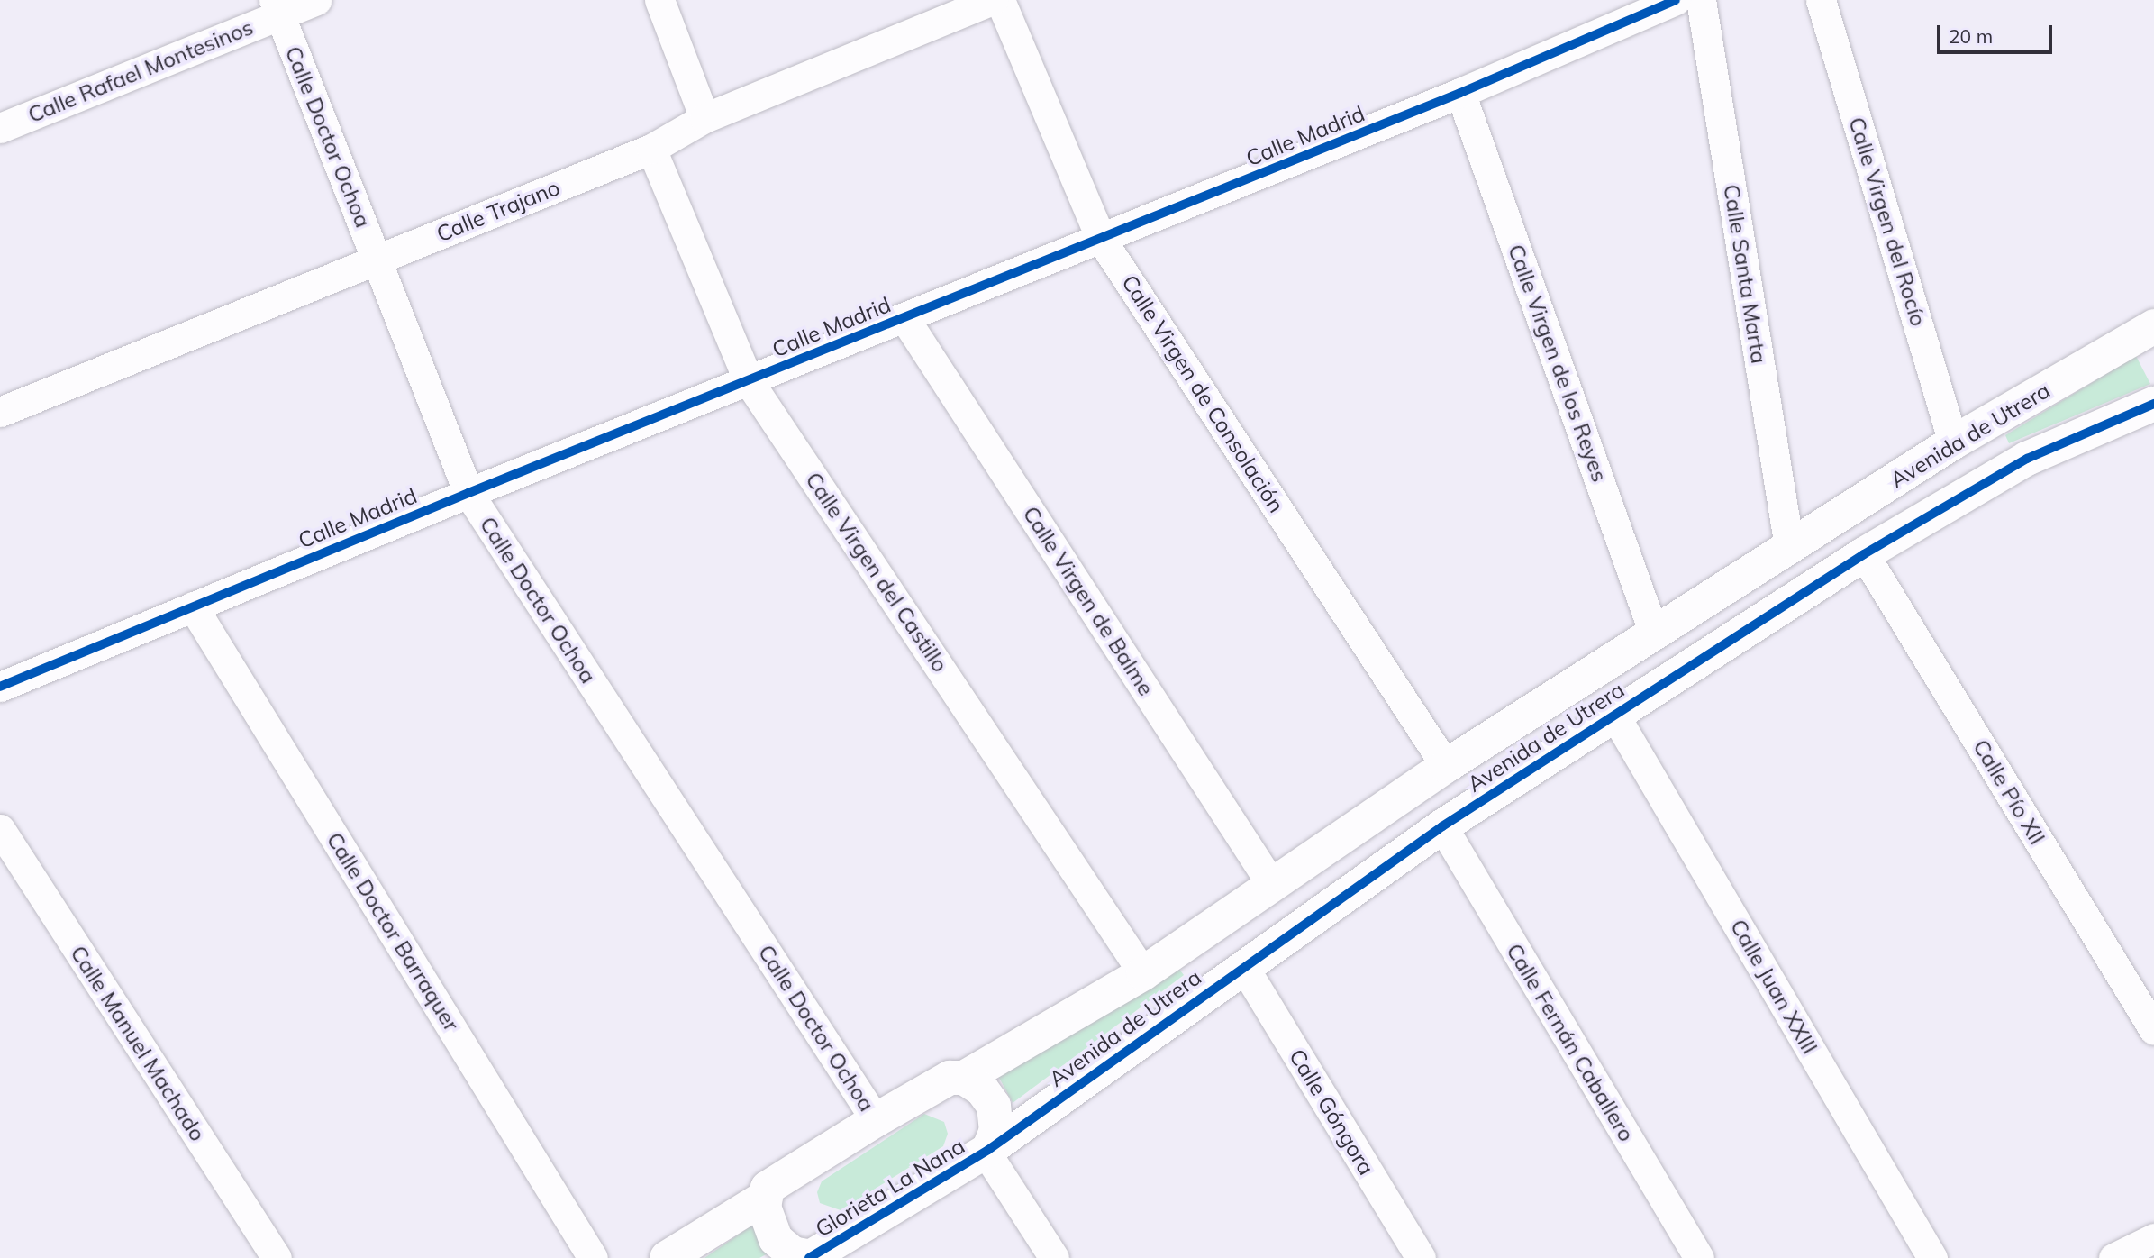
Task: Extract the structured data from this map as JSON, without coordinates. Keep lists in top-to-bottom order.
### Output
{
  "streets": {
    "street": [
      "Calle Rafael Montesinos",
      "Calle Madrid",
      "Calle Doctor Ochoa",
      "Calle Trajano",
      "Calle Virgen del Rocío",
      "Calle Santa Marta",
      "Calle Virgen de los Reyes",
      "Calle Virgen de Consolación",
      "Avenida de Utrera",
      "Calle Virgen del Castillo",
      "Calle Virgen de Balme",
      "Calle Pío XII",
      "Calle Doctor Barraquer",
      "Calle Juan XXIII",
      "Calle Fernán Caballero",
      "Calle Manuel Machado",
      "Calle Góngora",
      "Glorieta La Nana"
    ]
  },
  "crossings": [
    ["Calle Rafael Montesinos", "Calle Doctor Ochoa"],
    ["Calle Madrid", "Calle Doctor Ochoa"],
    ["Calle Madrid", "Calle Virgen de los Reyes"],
    ["Calle Madrid", "Calle Virgen de Consolación"],
    ["Calle Madrid", "Calle Virgen del Castillo"],
    ["Calle Madrid", "Calle Virgen de Balme"],
    ["Calle Madrid", "Calle Doctor Barraquer"],
    ["Calle Doctor Ochoa", "Calle Trajano"],
    ["Calle Trajano", "Calle Virgen del Castillo"],
    ["Calle Virgen del Rocío", "Avenida de Utrera"],
    ["Calle Santa Marta", "Avenida de Utrera"],
    ["Calle Virgen de los Reyes", "Avenida de Utrera"],
    ["Calle Virgen de Consolación", "Avenida de Utrera"],
    ["Avenida de Utrera", "Calle Virgen del Castillo"],
    ["Avenida de Utrera", "Calle Virgen de Balme"],
    ["Avenida de Utrera", "Calle Pío XII"],
    ["Avenida de Utrera", "Calle Juan XXIII"],
    ["Avenida de Utrera", "Calle Fernán Caballero"],
    ["Avenida de Utrera", "Calle Góngora"],
    ["Avenida de Utrera", "Glorieta La Nana"]
  ],
  "scale_bar": "20 m"
}
